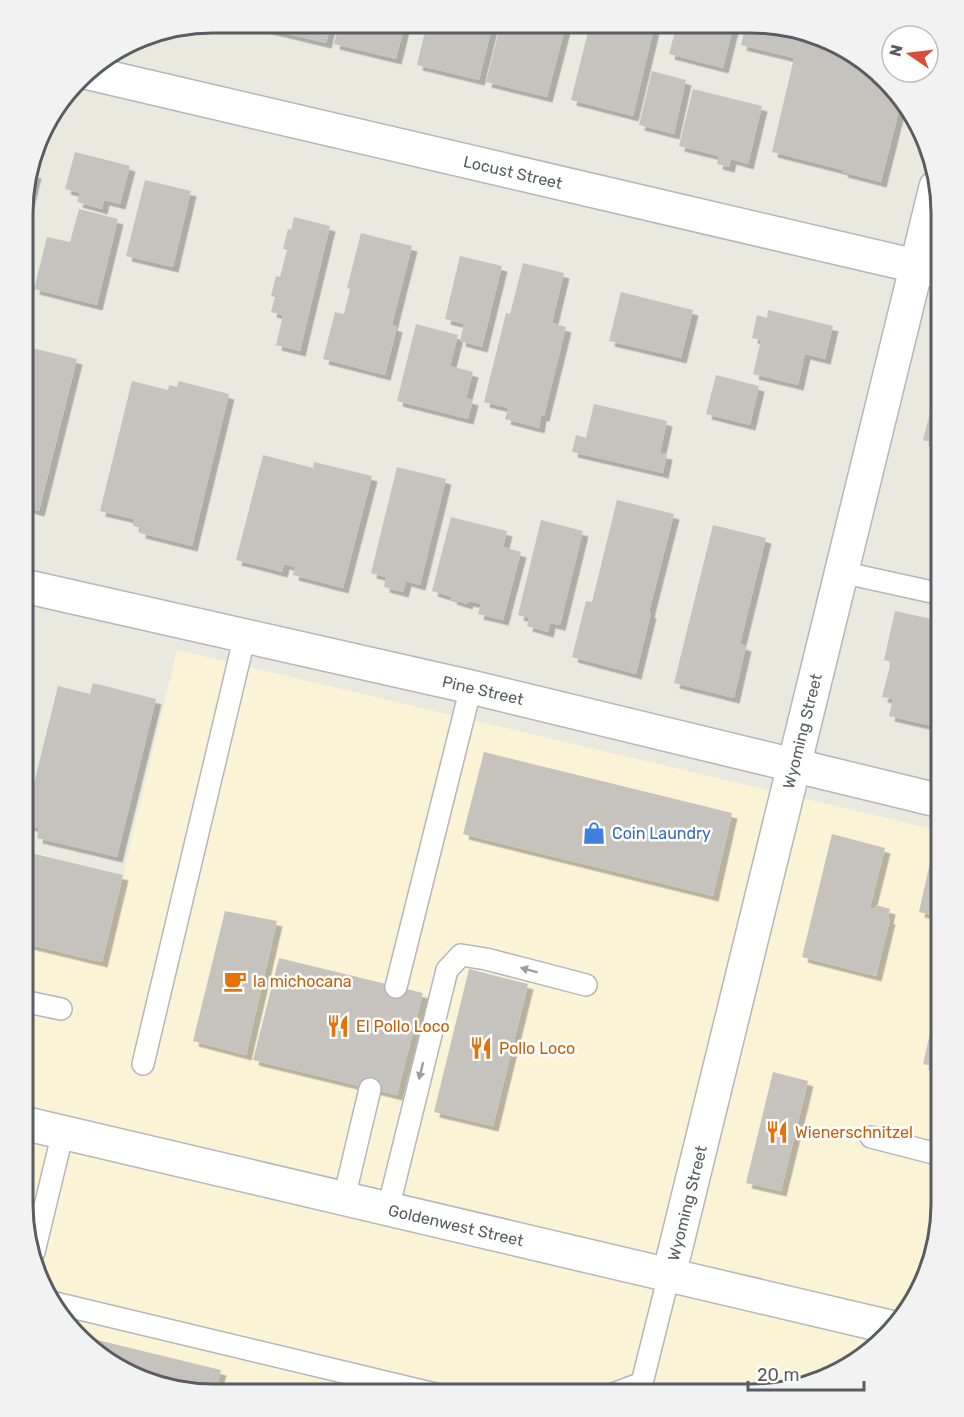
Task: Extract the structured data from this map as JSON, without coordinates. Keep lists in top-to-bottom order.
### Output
{
  "streets": {
    "street": [
      "Locust Street",
      "Pine Street",
      "Wyoming Street",
      "Goldenwest Street"
    ]
  },
  "crossings": [
    ["Locust Street", "Wyoming Street"],
    ["Pine Street", "Wyoming Street"],
    ["Wyoming Street", "Goldenwest Street"]
  ],
  "places": {
    "shop": ["Coin Laundry"],
    "cafe": ["la michocana"],
    "restaurant": ["El Pollo Loco", "Pollo Loco", "Wienerschnitzel"]
  },
  "scale_bar": "20 m",
  "north": "left"
}
